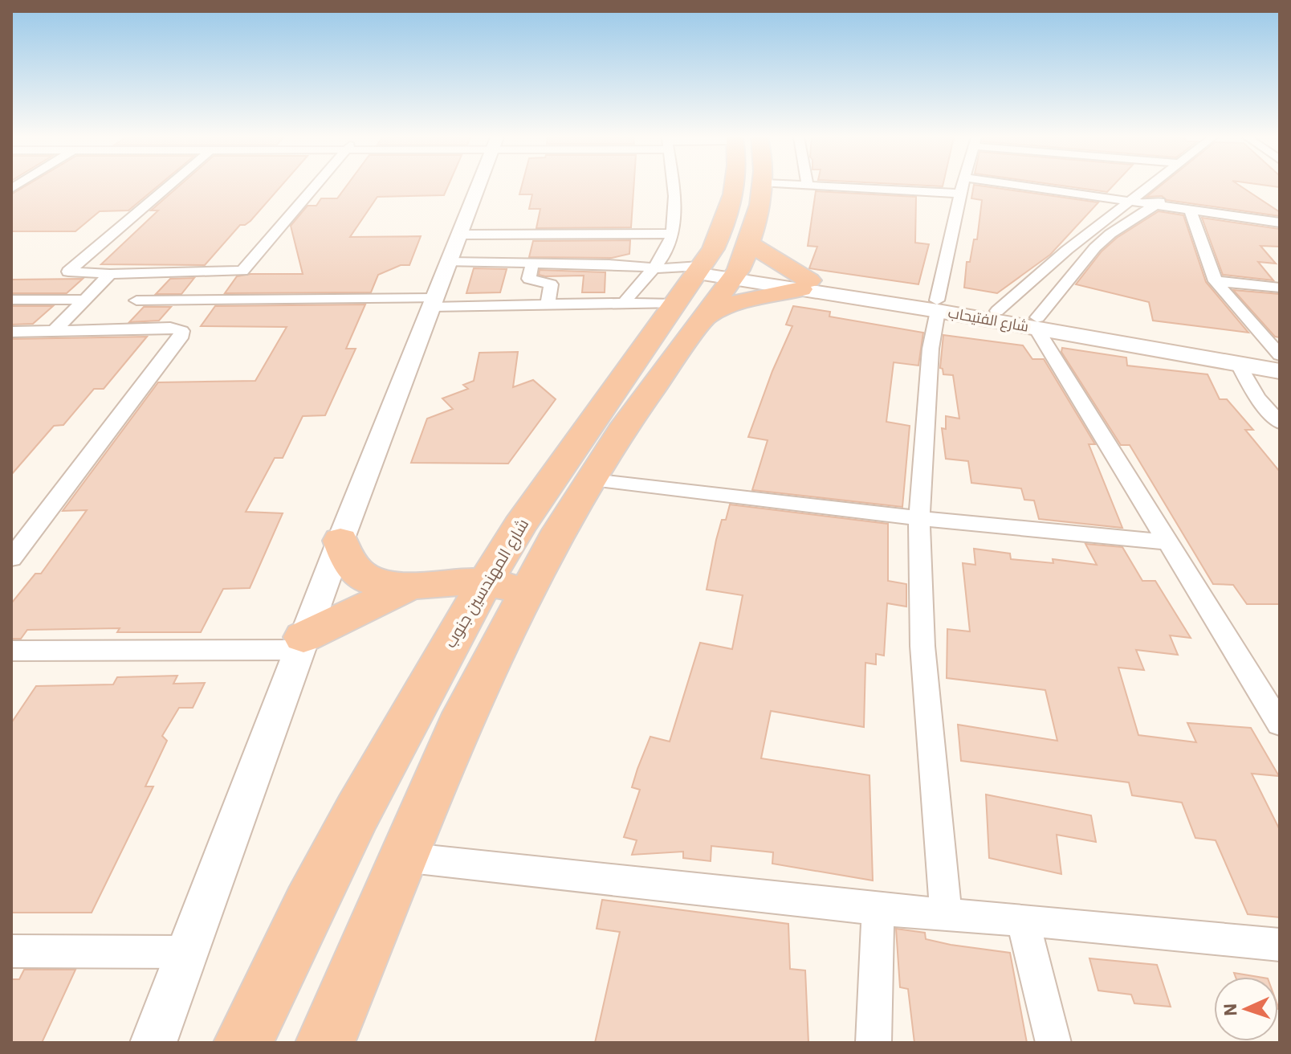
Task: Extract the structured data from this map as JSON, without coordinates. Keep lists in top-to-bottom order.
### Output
{
  "streets": {
    "highway": ["شارع المهندسين جنوب"],
    "main road": ["شارع الفتيحاب"]
  },
  "crossings": [
    ["شارع الفتيحاب", "شارع المهندسين جنوب"]
  ],
  "north": "left"
}
